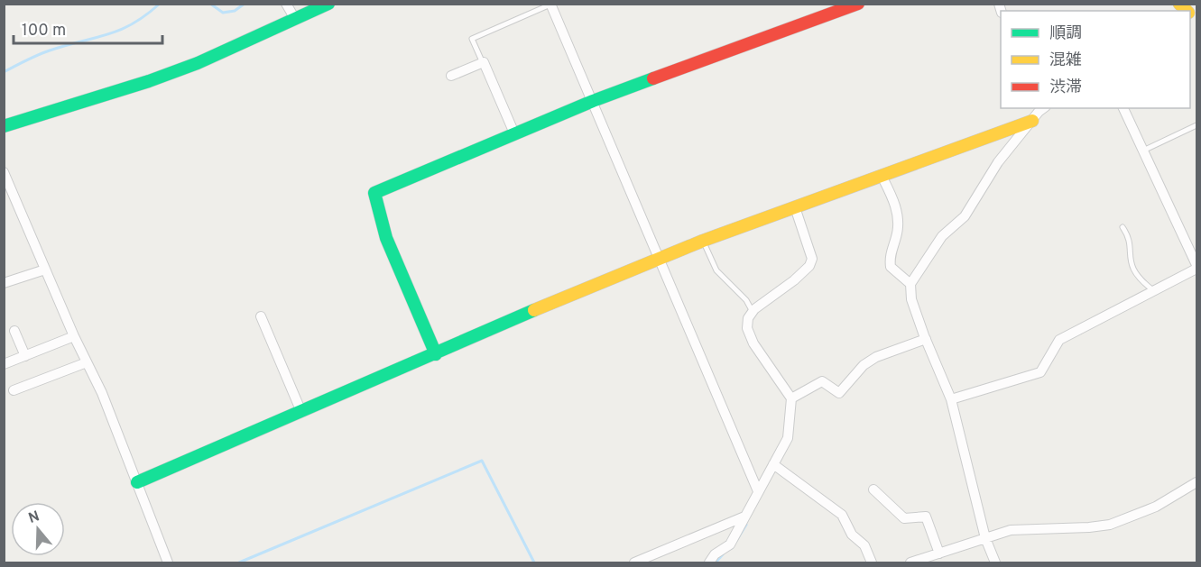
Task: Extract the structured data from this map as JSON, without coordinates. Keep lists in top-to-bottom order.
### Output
{
  "legend": ["順調", "混雑", "渋滞"],
  "scale_bar": "100 m",
  "north": "top"
}
